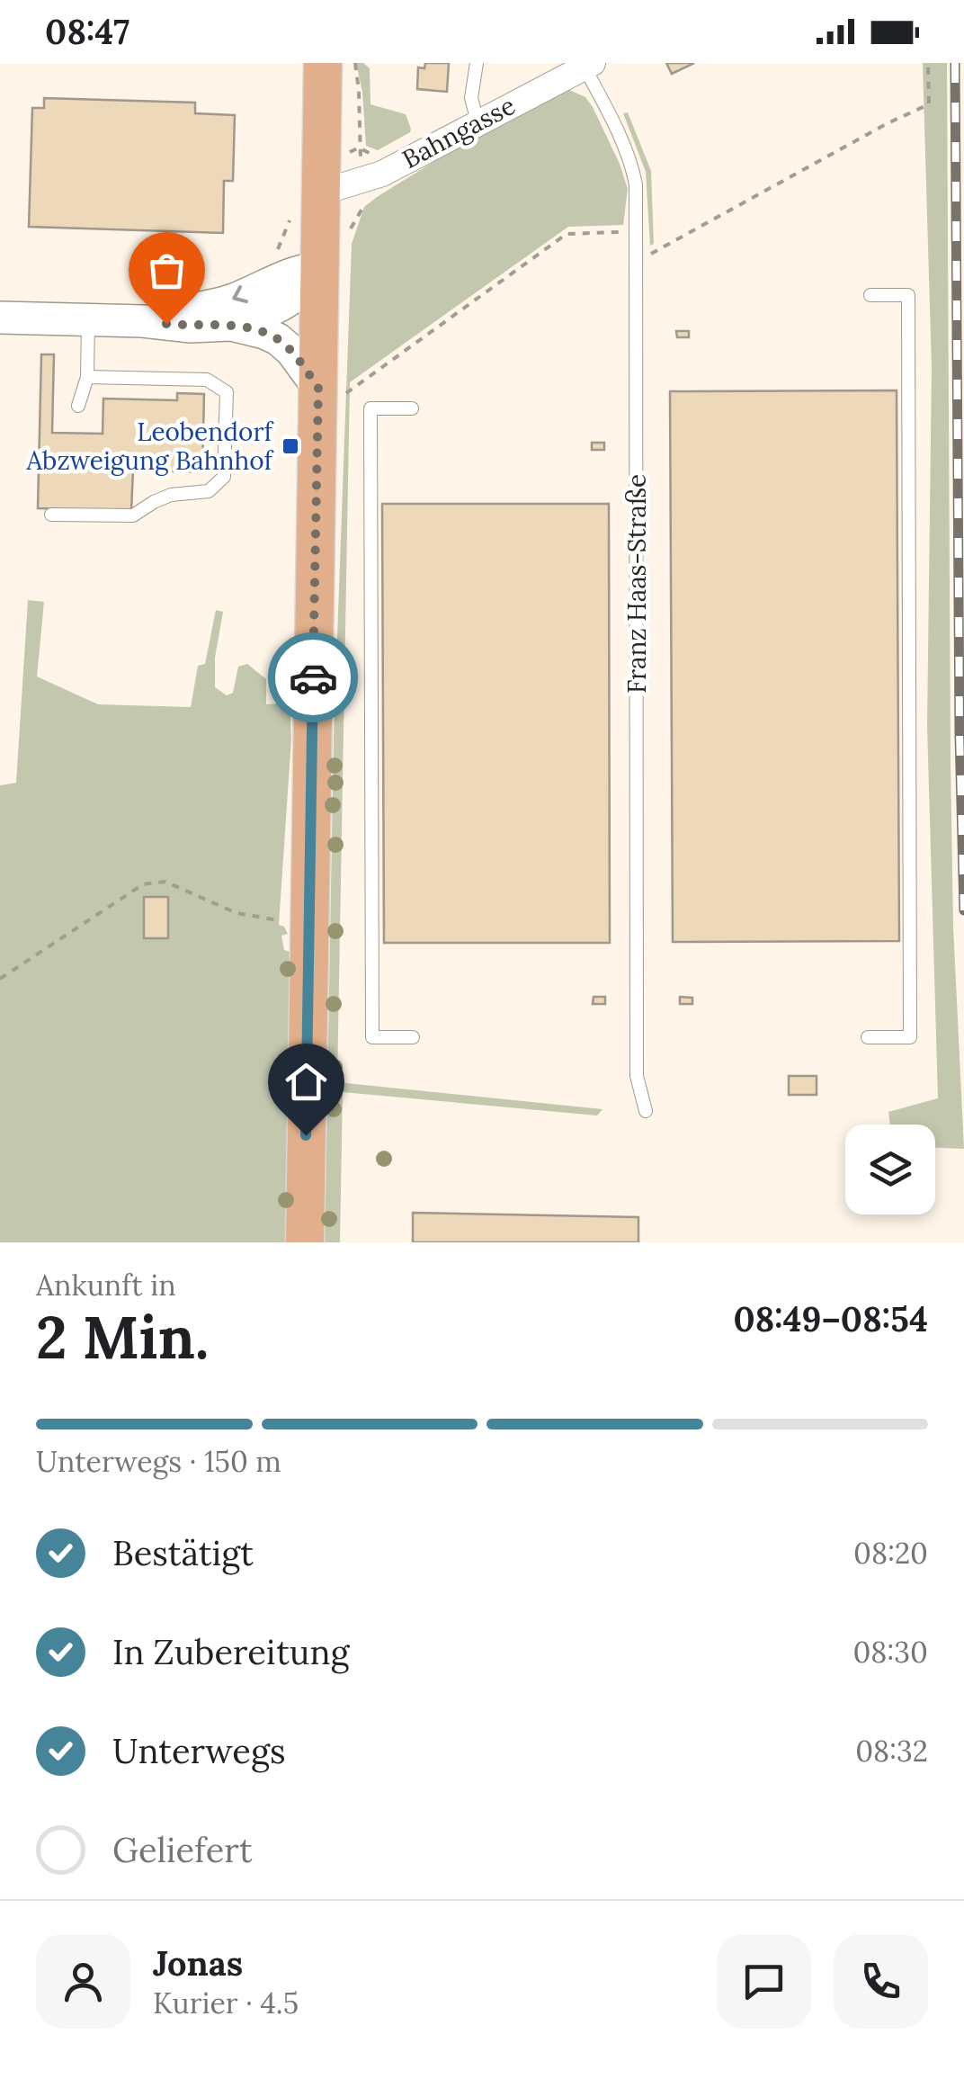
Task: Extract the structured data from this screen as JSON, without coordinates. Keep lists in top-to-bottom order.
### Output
{
  "streets": {
    "street": ["Bahngasse"],
    "lane": ["Franz Haas-Straße"]
  },
  "crossings": [
    ["Bahngasse", "Franz Haas-Straße"]
  ],
  "places": {
    "transit": ["Leobendorf Abzweigung Bahnhof"]
  },
  "page": {
    "status": "08:47",
    "heading": ["2 Min.", "Ankunft in", "08:49–08:54"],
    "panel": ["Jonas", "Kurier · 4.5"],
    "bar": "Unterwegs · 150 m",
    "list": [
      ["Bestätigt", "08:20"],
      ["In Zubereitung", "08:30"],
      ["Unterwegs", "08:32"],
      "Geliefert"
    ]
  }
}
